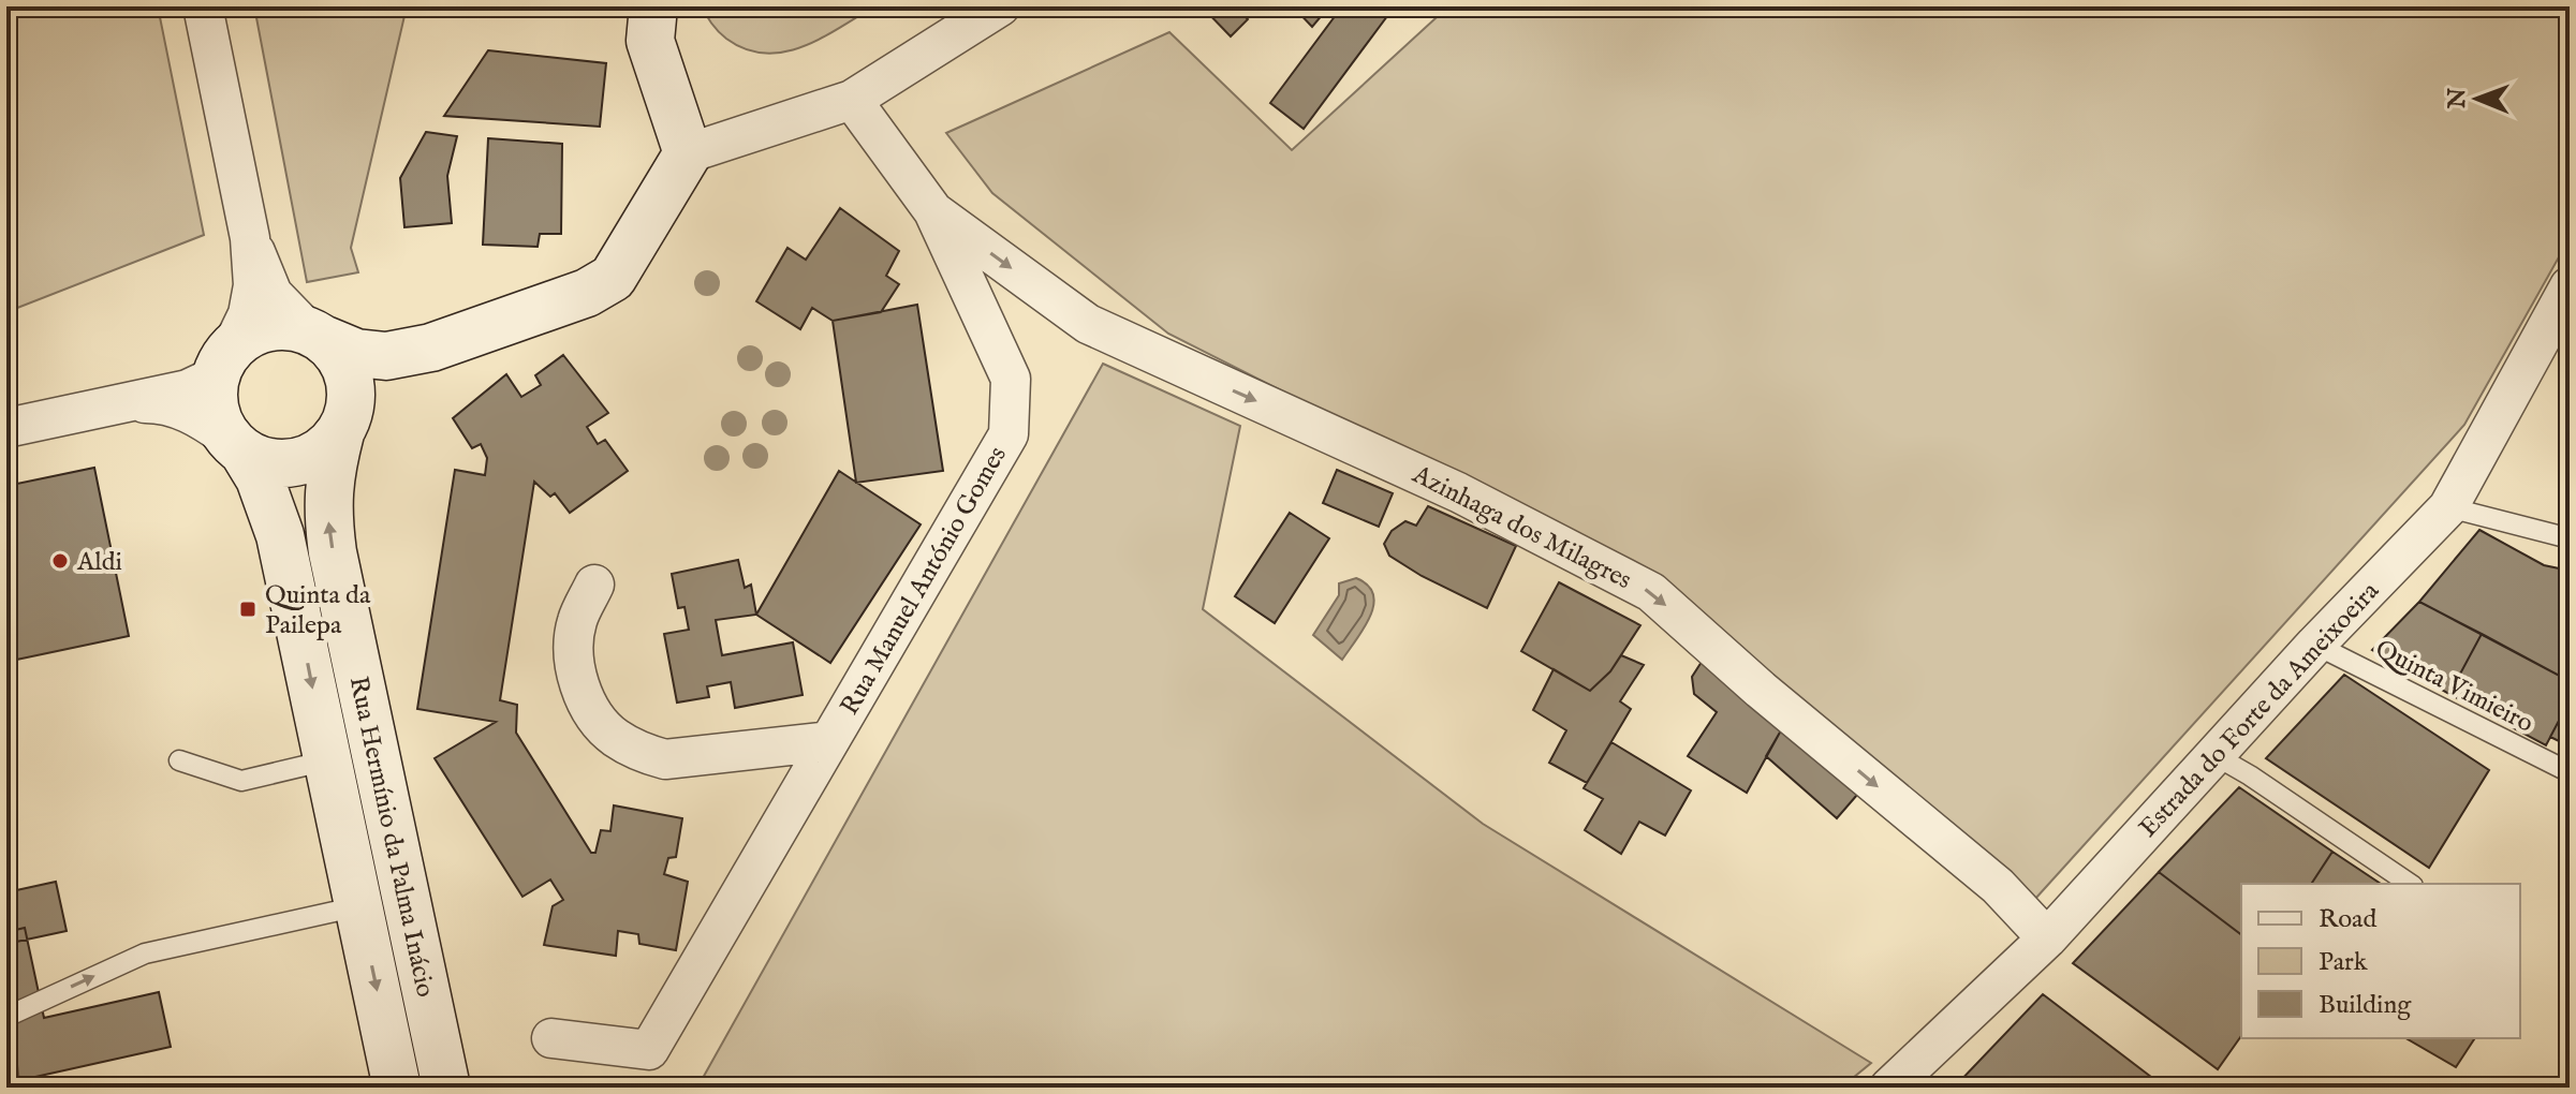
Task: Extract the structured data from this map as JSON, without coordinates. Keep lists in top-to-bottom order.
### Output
{
  "streets": {
    "main road": ["Rua Hermínio da Palma Inácio"],
    "street": ["Azinhaga dos Milagres", "Rua Manuel António Gomes", "Estrada do Forte da Ameixoeira"],
    "lane": ["Quinta Vimieiro"]
  },
  "crossings": [
    ["Azinhaga dos Milagres", "Rua Manuel António Gomes"],
    ["Azinhaga dos Milagres", "Estrada do Forte da Ameixoeira"],
    ["Quinta Vimieiro", "Estrada do Forte da Ameixoeira"]
  ],
  "one_way": ["Azinhaga dos Milagres"],
  "places": {
    "other": ["Aldi"],
    "transit": ["Quinta da Pailepa"]
  },
  "legend": ["Road", "Park", "Building"],
  "north": "left"
}
